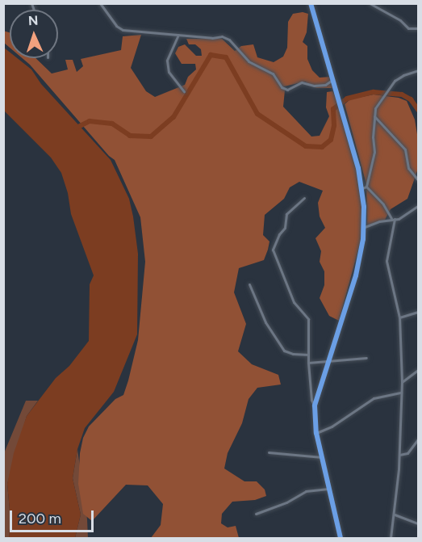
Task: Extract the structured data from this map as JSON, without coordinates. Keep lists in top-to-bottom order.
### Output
{
  "scale_bar": "200 m",
  "north": "top"
}
